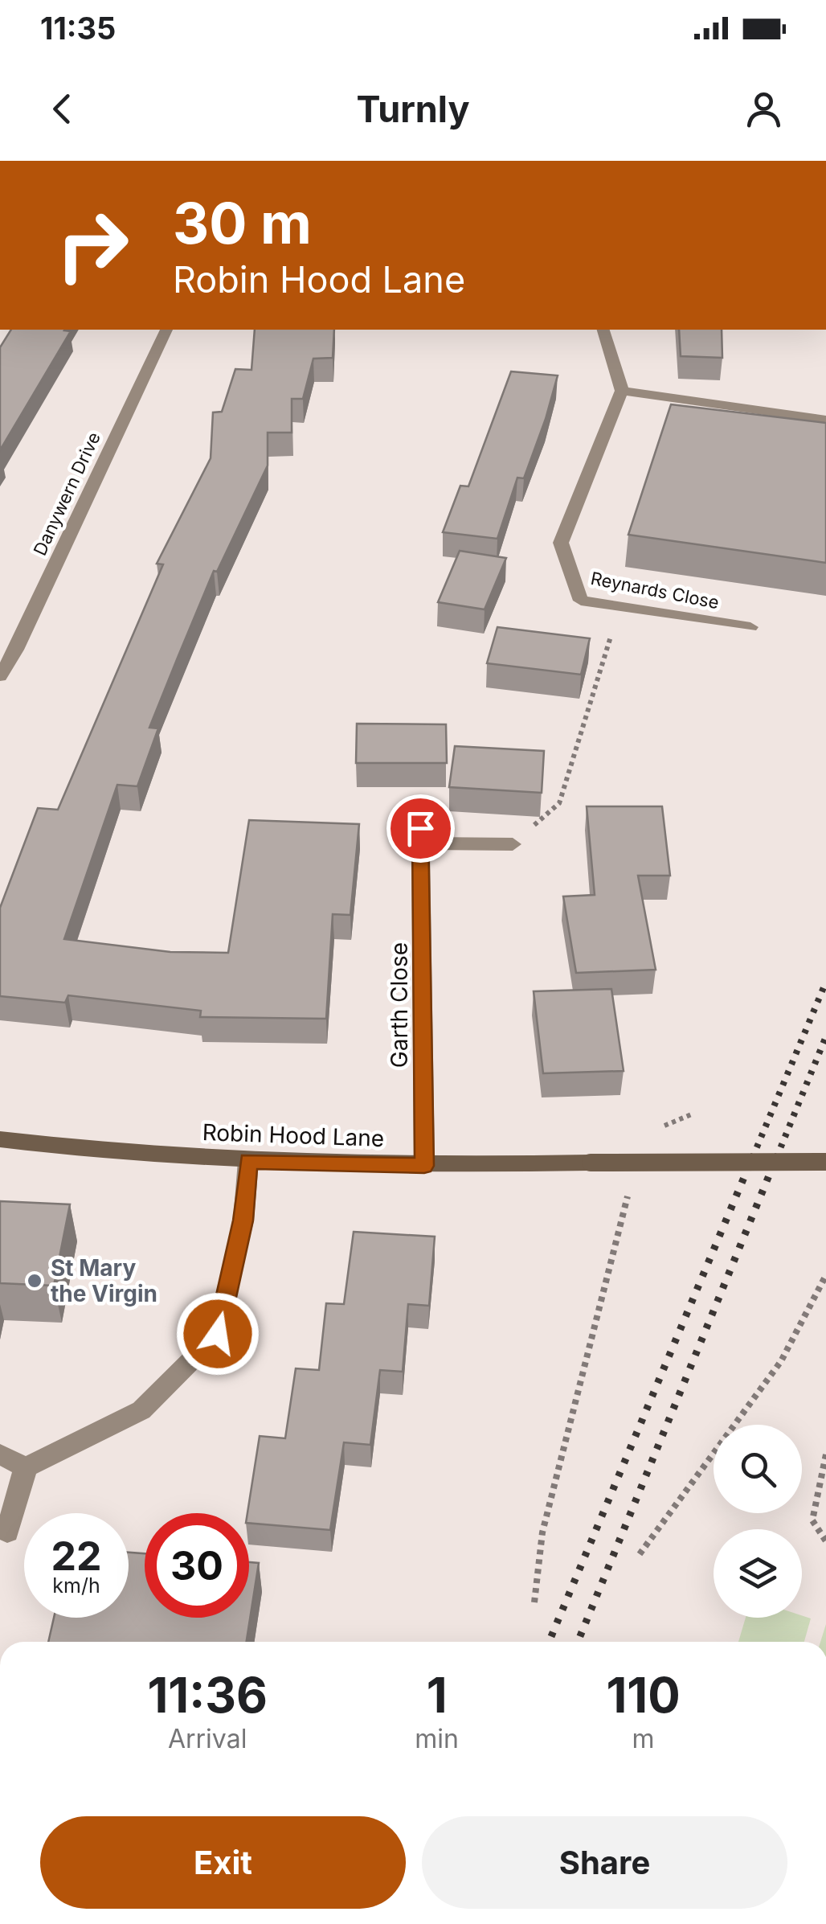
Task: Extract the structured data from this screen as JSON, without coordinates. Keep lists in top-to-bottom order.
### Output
{
  "streets": {
    "main road": ["Robin Hood Lane"],
    "street": ["Danywern Drive", "Reynards Close", "Garth Close"]
  },
  "crossings": [
    ["Garth Close", "Robin Hood Lane"]
  ],
  "places": ["St Mary the Virgin"],
  "page": {
    "status": "11:35",
    "header": "Turnly",
    "turn": ["30 m", "Robin Hood Lane"],
    "speed": "22 km/h",
    "limit": "30",
    "eta": [
      "11:36",
      "Arrival",
      "1",
      "min",
      "110",
      "m"
    ],
    "buttons": ["Exit", "Share"]
  }
}
